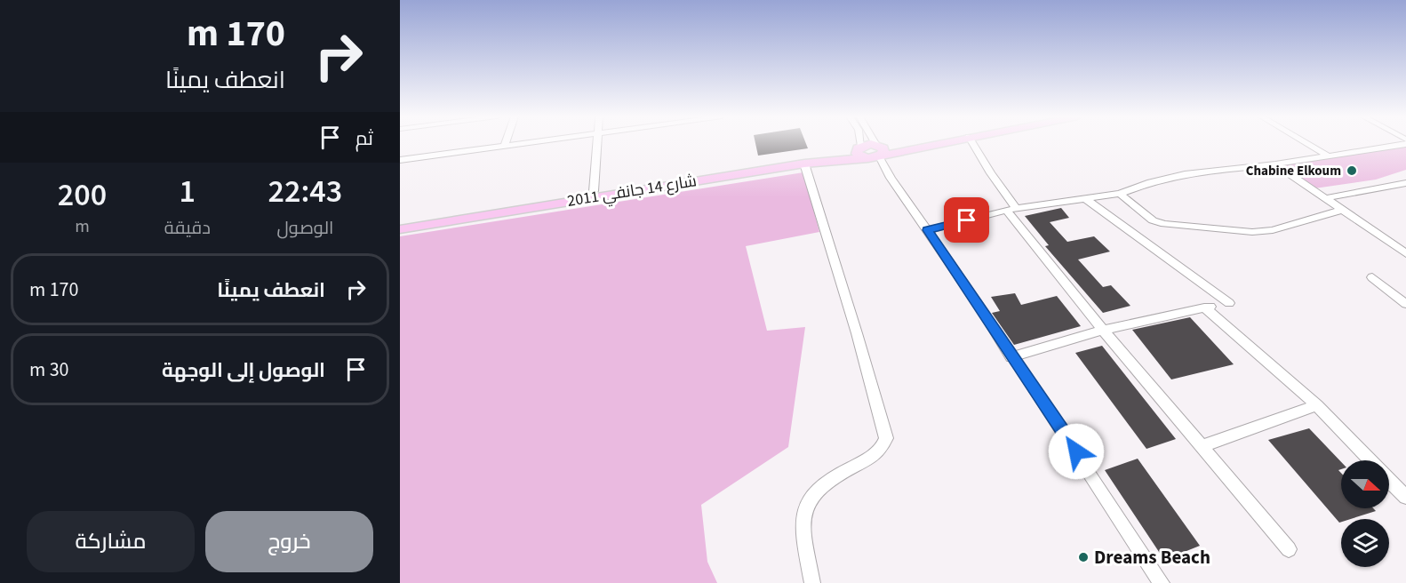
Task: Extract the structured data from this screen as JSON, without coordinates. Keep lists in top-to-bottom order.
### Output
{
  "streets": {
    "main road": ["شارع 14 جانفي 2011"]
  },
  "places": ["Chabine Elkoum", "Dreams Beach"],
  "north": "right",
  "page": {
    "turn": ["170 m", "انعطف يمينًا"],
    "then": "ثم",
    "eta": [
      "22:43",
      "الوصول",
      "1",
      "دقيقة",
      "200",
      "m"
    ],
    "list": [
      {
        "name": "انعطف يمينًا",
        "value": "170 m"
      },
      {
        "name": "الوصول إلى الوجهة",
        "value": "30 m"
      }
    ],
    "buttons": ["خروج", "مشاركة"]
  }
}
